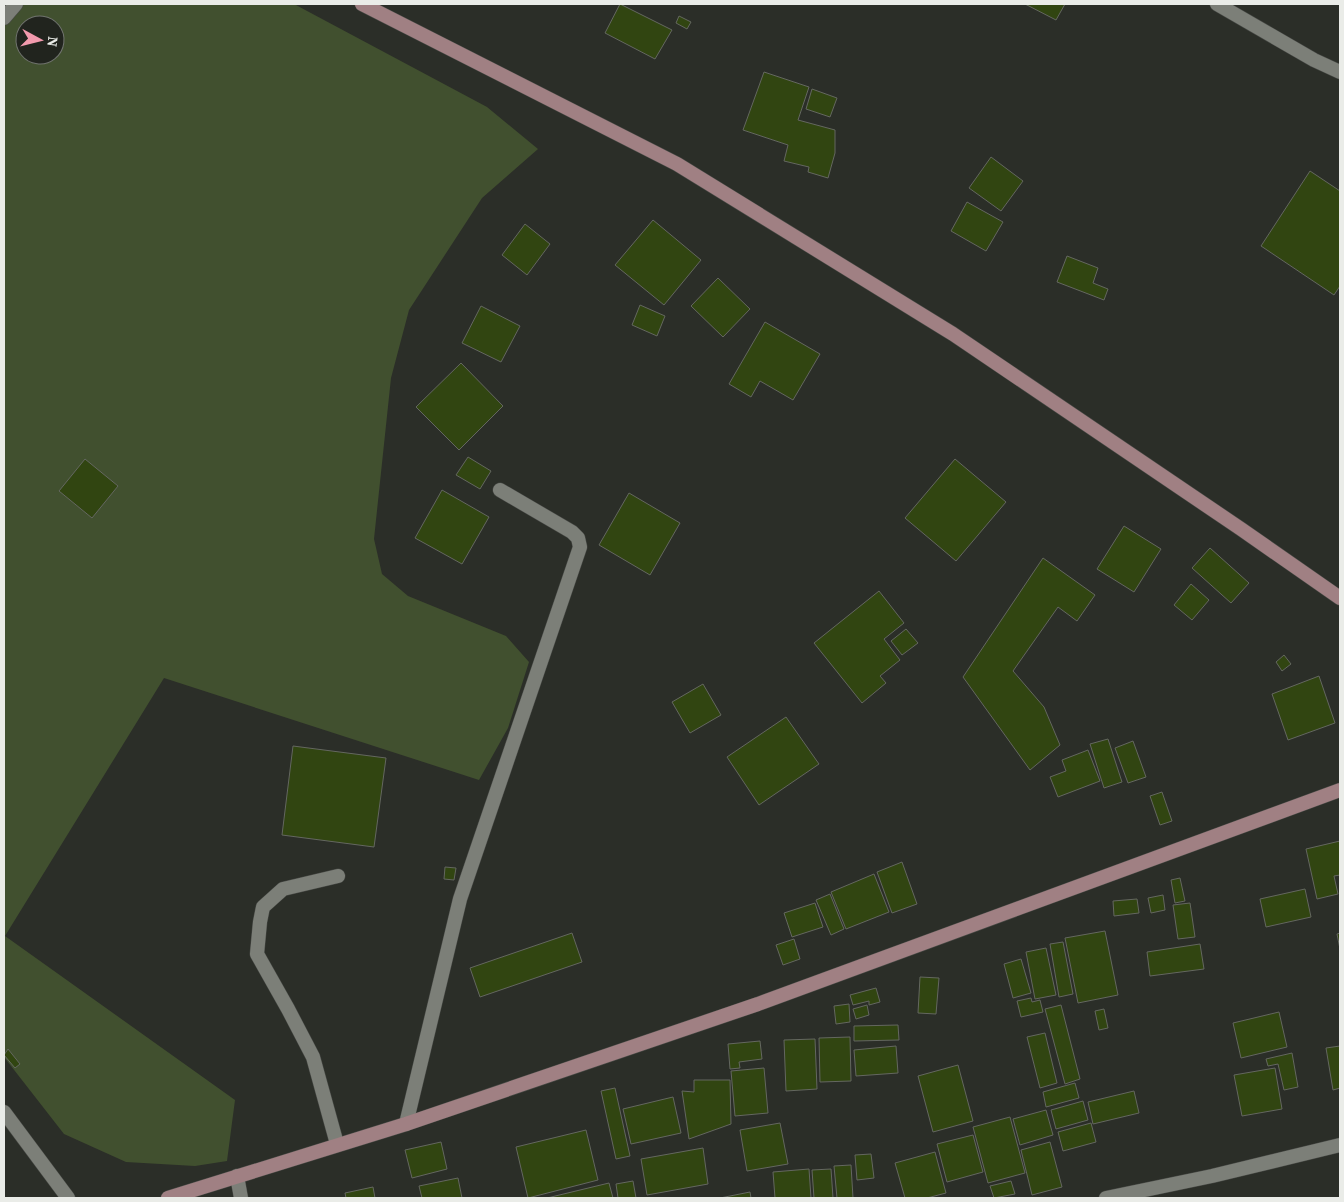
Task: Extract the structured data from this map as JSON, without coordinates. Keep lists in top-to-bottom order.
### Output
{
  "north": "right"
}
